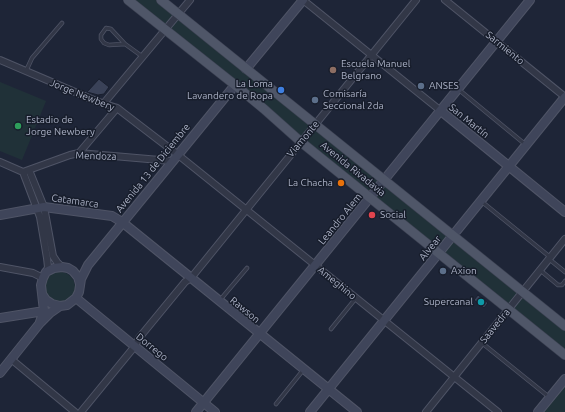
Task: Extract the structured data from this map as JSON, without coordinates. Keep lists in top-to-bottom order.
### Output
{
  "streets": {
    "main road": [
      "San Martín",
      "Avenida 13 de Diciembre",
      "Avenida Rivadavia",
      "Catamarca",
      "Leandro Alem",
      "Alvear",
      "Rawson",
      "Dorrego"
    ],
    "street": [
      "Sarmiento",
      "Jorge Newbery",
      "Viamonte",
      "Mendoza",
      "Ameghino",
      "Saavedra"
    ]
  },
  "crossings": [
    ["Sarmiento", "Leandro Alem"],
    ["Sarmiento", "Alvear"],
    ["Jorge Newbery", "Avenida 13 de Diciembre"],
    ["Jorge Newbery", "Ameghino"],
    ["San Martín", "Viamonte"],
    ["San Martín", "Leandro Alem"],
    ["San Martín", "Alvear"],
    ["Viamonte", "Avenida Rivadavia"],
    ["Viamonte", "Ameghino"],
    ["Viamonte", "Rawson"],
    ["Viamonte", "Dorrego"],
    ["Mendoza", "Avenida 13 de Diciembre"],
    ["Avenida 13 de Diciembre", "Avenida Rivadavia"],
    ["Avenida 13 de Diciembre", "Catamarca"],
    ["Avenida 13 de Diciembre", "Ameghino"],
    ["Avenida 13 de Diciembre", "Rawson"],
    ["Avenida Rivadavia", "Leandro Alem"],
    ["Avenida Rivadavia", "Alvear"],
    ["Avenida Rivadavia", "Saavedra"],
    ["Catamarca", "Rawson"],
    ["Leandro Alem", "Ameghino"],
    ["Leandro Alem", "Rawson"],
    ["Leandro Alem", "Dorrego"],
    ["Alvear", "Ameghino"],
    ["Alvear", "Rawson"],
    ["Ameghino", "Saavedra"]
  ],
  "places": [
    "Escuela Manuel Belgrano",
    "ANSES",
    "La Loma Lavandero de Ropa",
    "Comisaría Seccional 2da",
    "Estadio de Jorge Newbery",
    "La Chacha",
    "Social",
    "Axion",
    "Supercanal"
  ]
}
